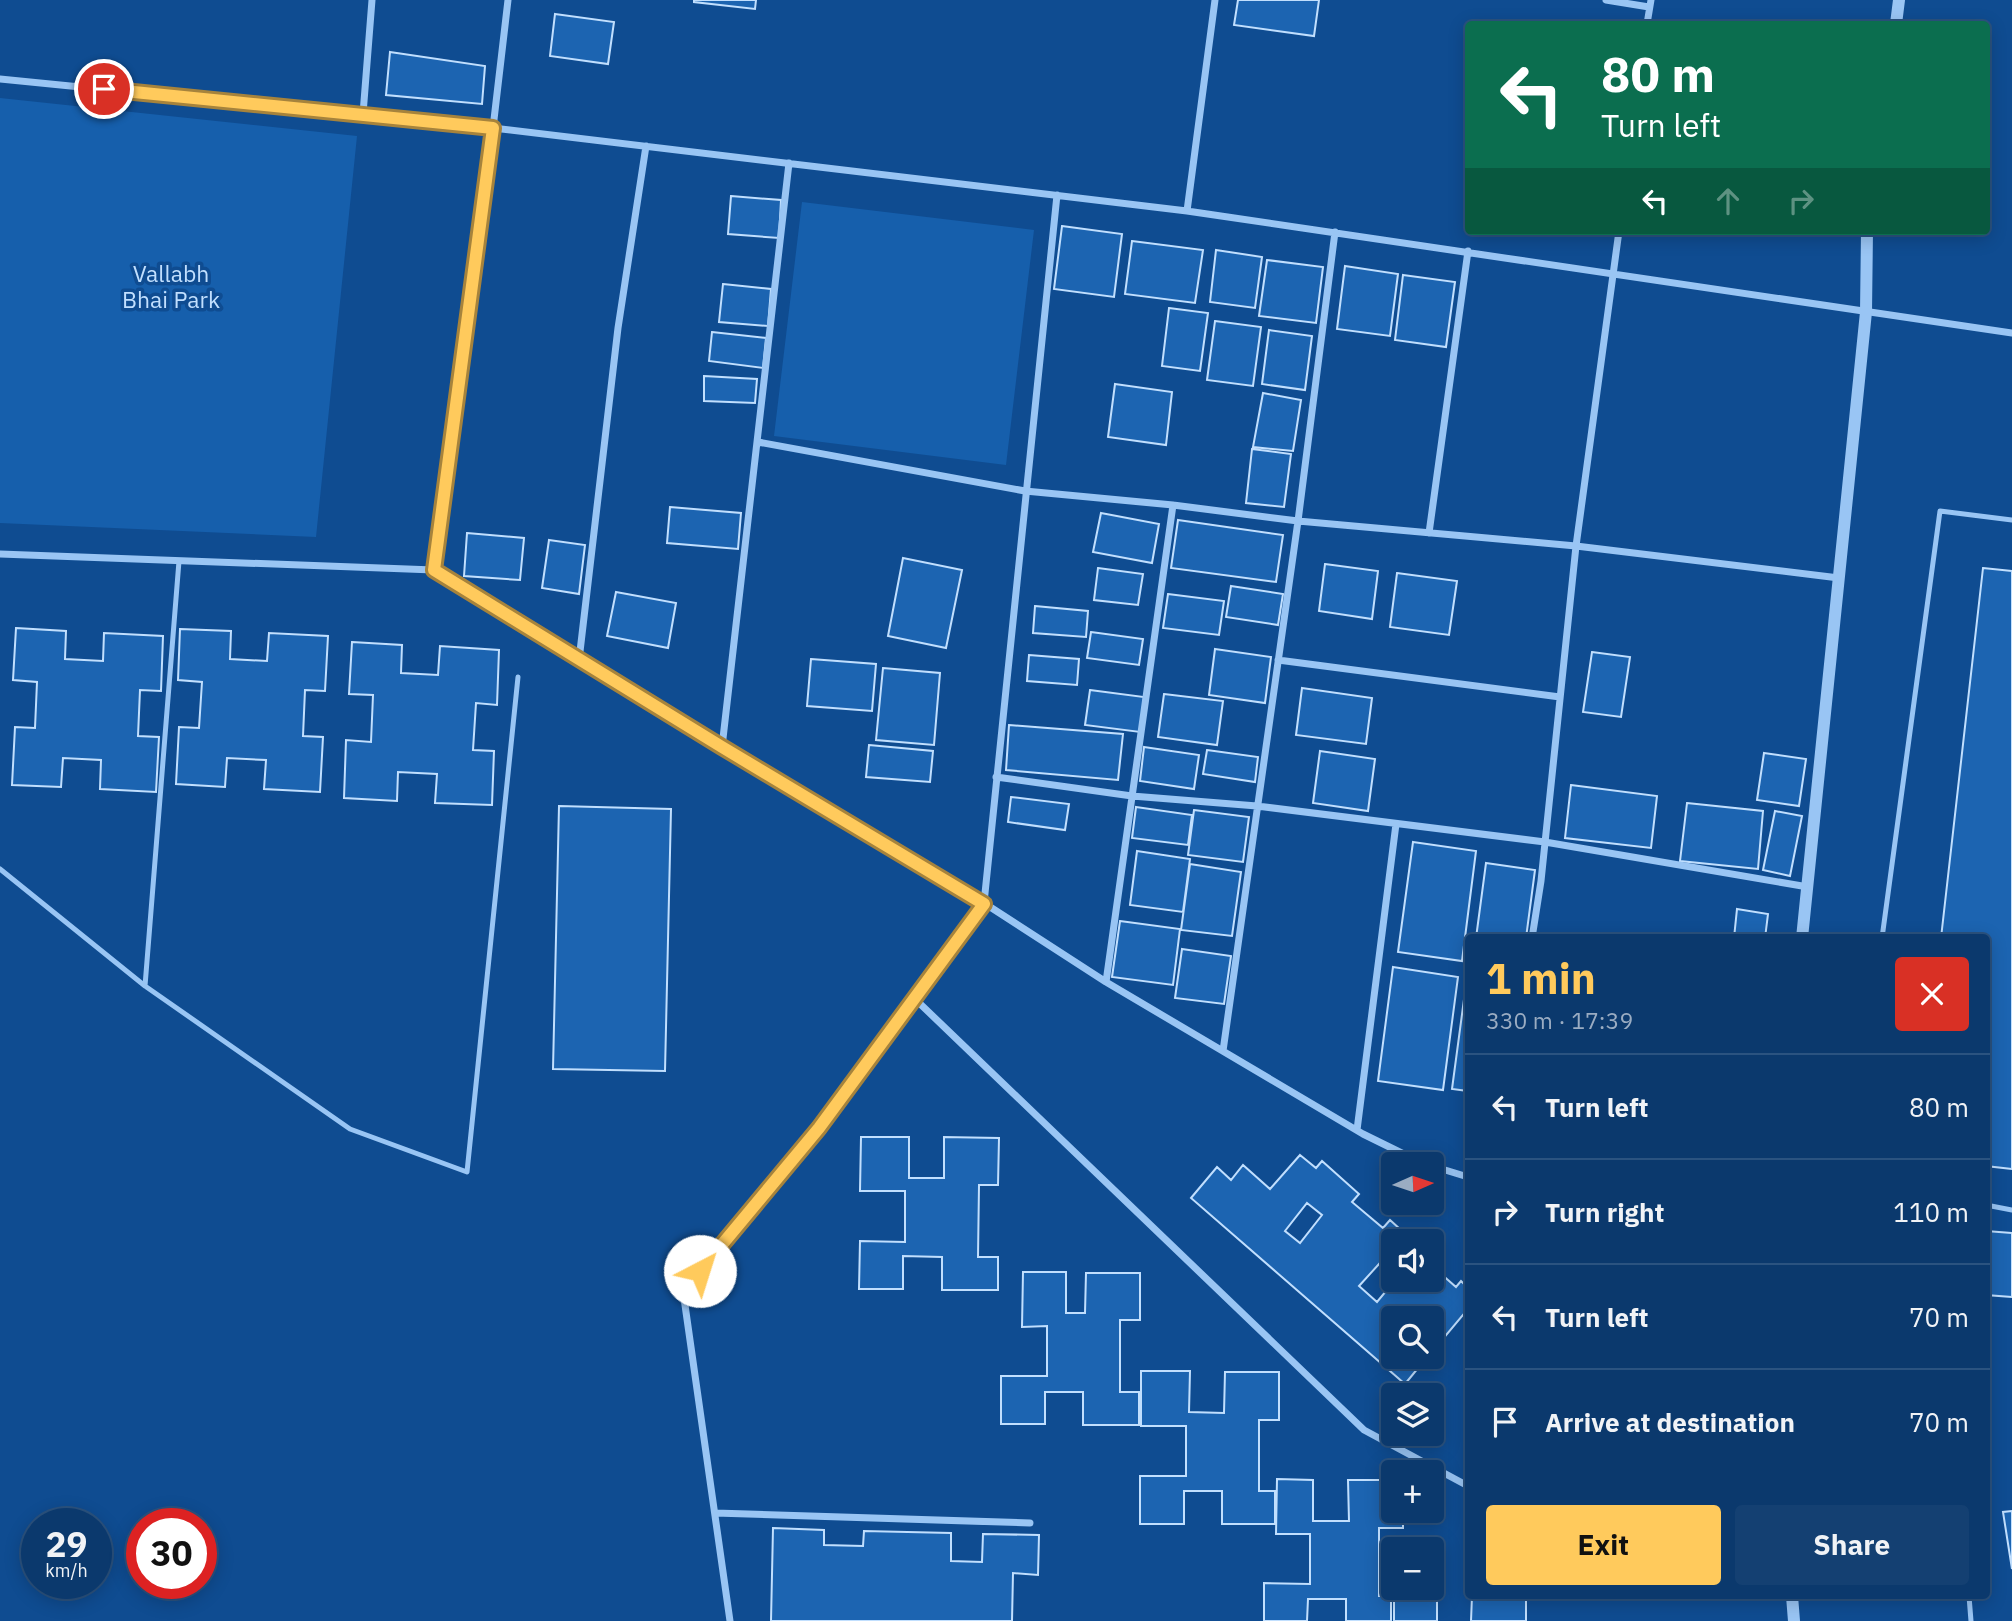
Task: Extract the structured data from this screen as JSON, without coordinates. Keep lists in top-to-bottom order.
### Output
{
  "parks": ["Vallabh Bhai Park"],
  "north": "right",
  "page": {
    "turn": ["80 m", "Turn left"],
    "heading": ["1 min", "330 m · 17:39"],
    "list": [
      {
        "name": "Turn left",
        "value": "80 m"
      },
      {
        "name": "Turn right",
        "value": "110 m"
      },
      {
        "name": "Turn left",
        "value": "70 m"
      },
      {
        "name": "Arrive at destination",
        "value": "70 m"
      }
    ],
    "map_buttons": ["+", "−"],
    "buttons": ["Exit", "Share"],
    "speed": "29 km/h",
    "limit": "30"
  }
}
